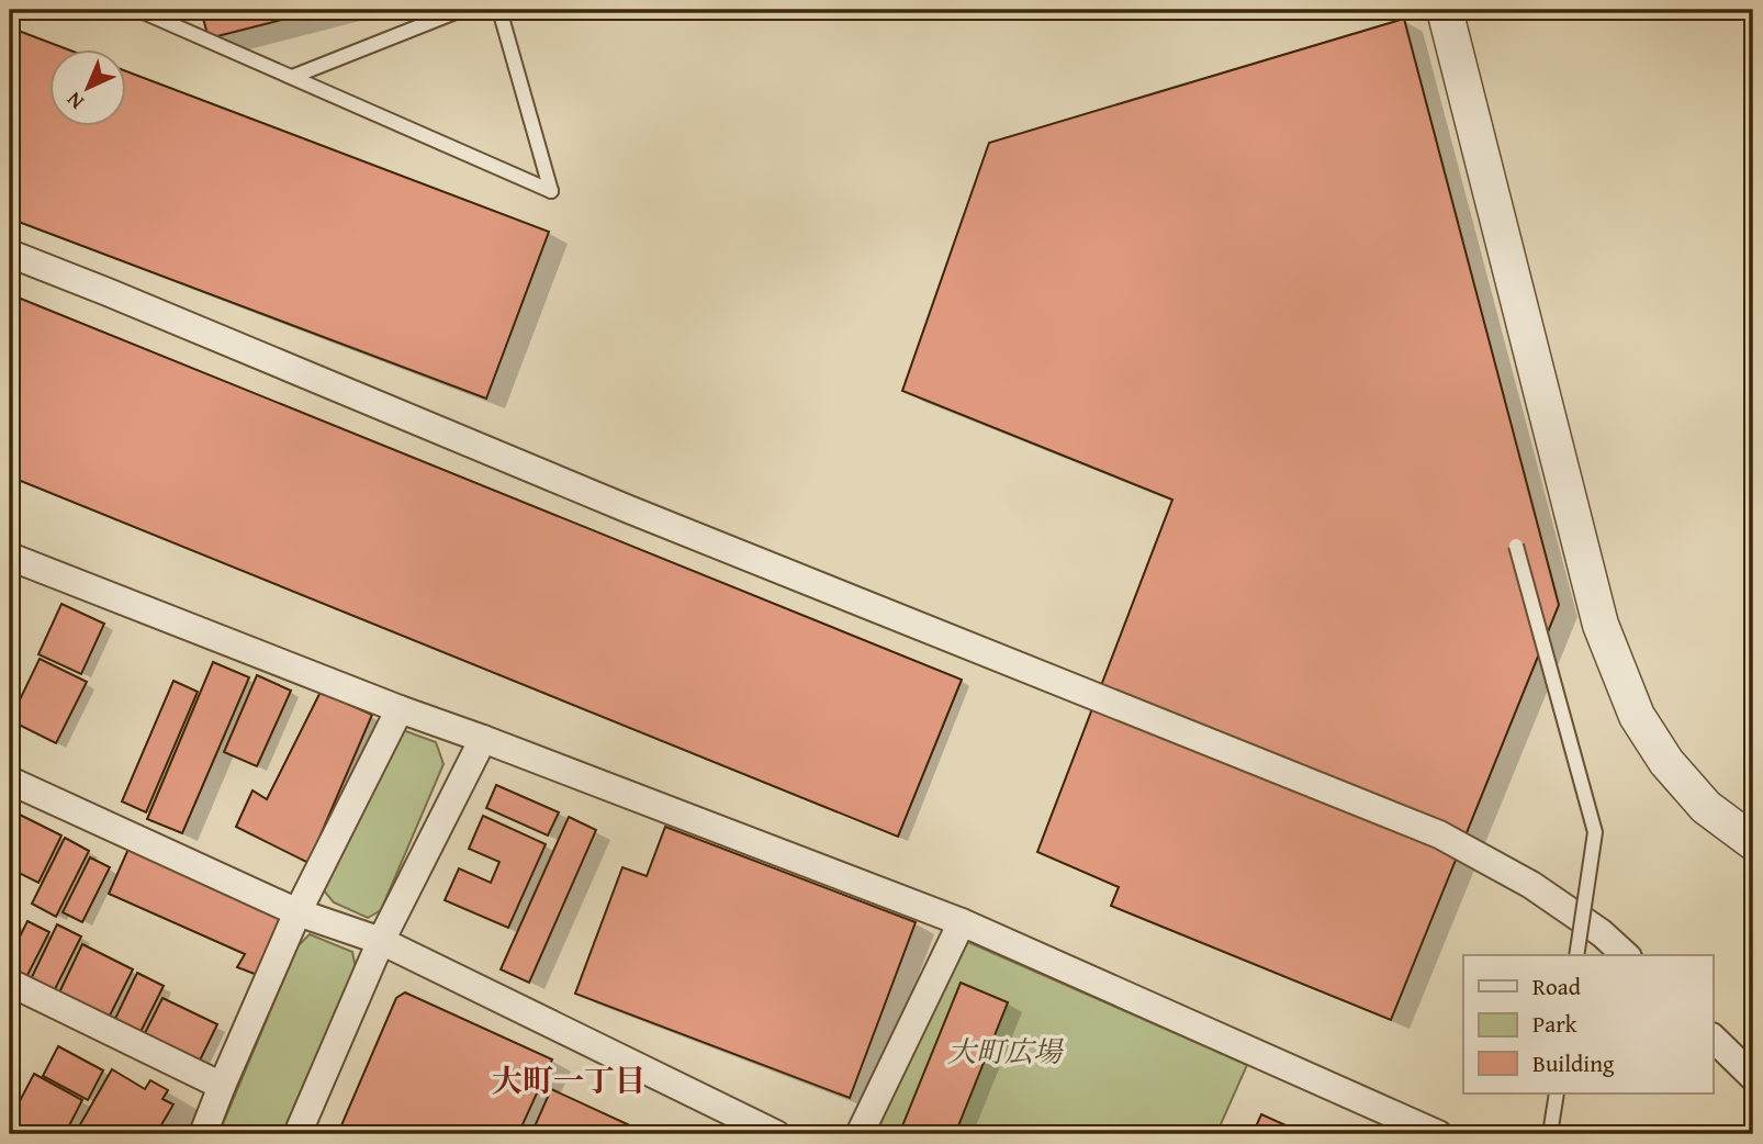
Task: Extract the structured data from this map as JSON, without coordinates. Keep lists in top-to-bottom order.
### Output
{
  "districts": ["大町一丁目"],
  "parks": ["大町広場"],
  "legend": ["Road", "Park", "Building"],
  "north": "bottom left"
}
